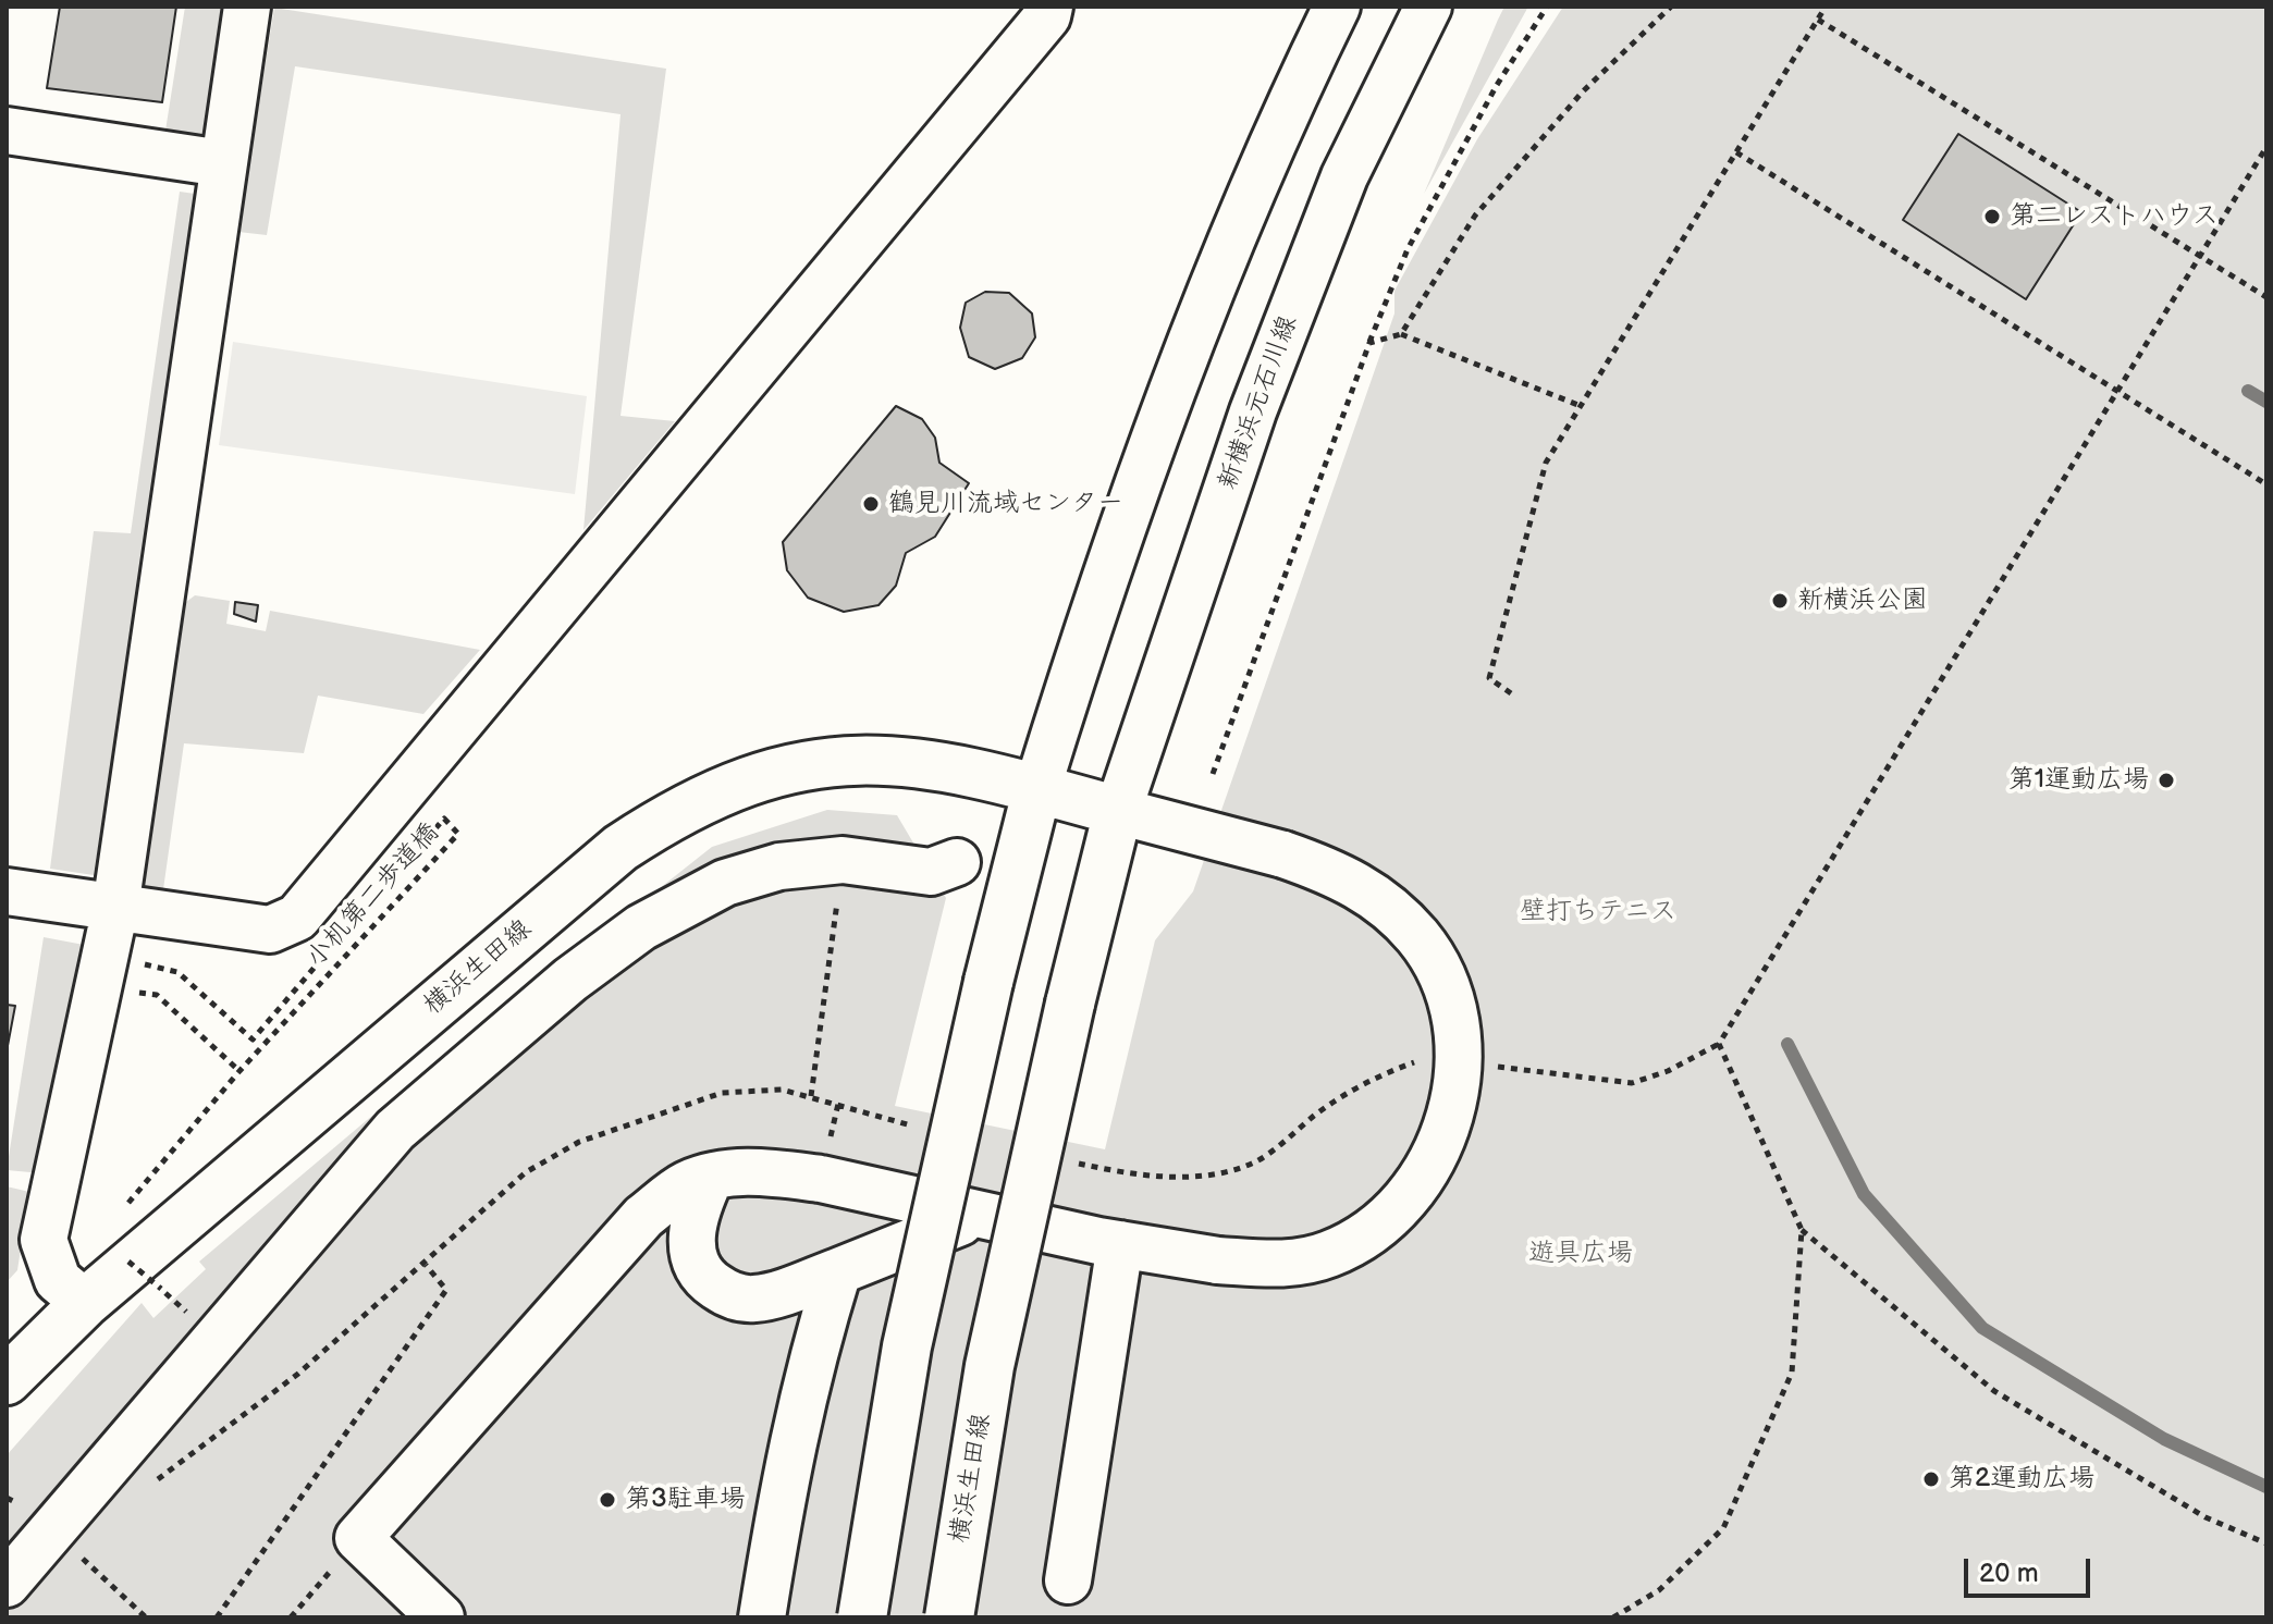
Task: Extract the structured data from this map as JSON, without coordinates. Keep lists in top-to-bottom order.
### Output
{
  "streets": {
    "main road": ["横浜生田線"],
    "street": ["新横浜元石川線"],
    "path": ["小机第二歩道橋"]
  },
  "crossings": [
    ["新横浜元石川線", "横浜生田線"]
  ],
  "parks": ["壁打ちテニス", "遊具広場"],
  "places": [
    "第二レストハウス",
    "鶴見川流域センター",
    "新横浜公園",
    "第1運動広場",
    "第2運動広場",
    "第3駐車場"
  ],
  "scale_bar": "20 m"
}
